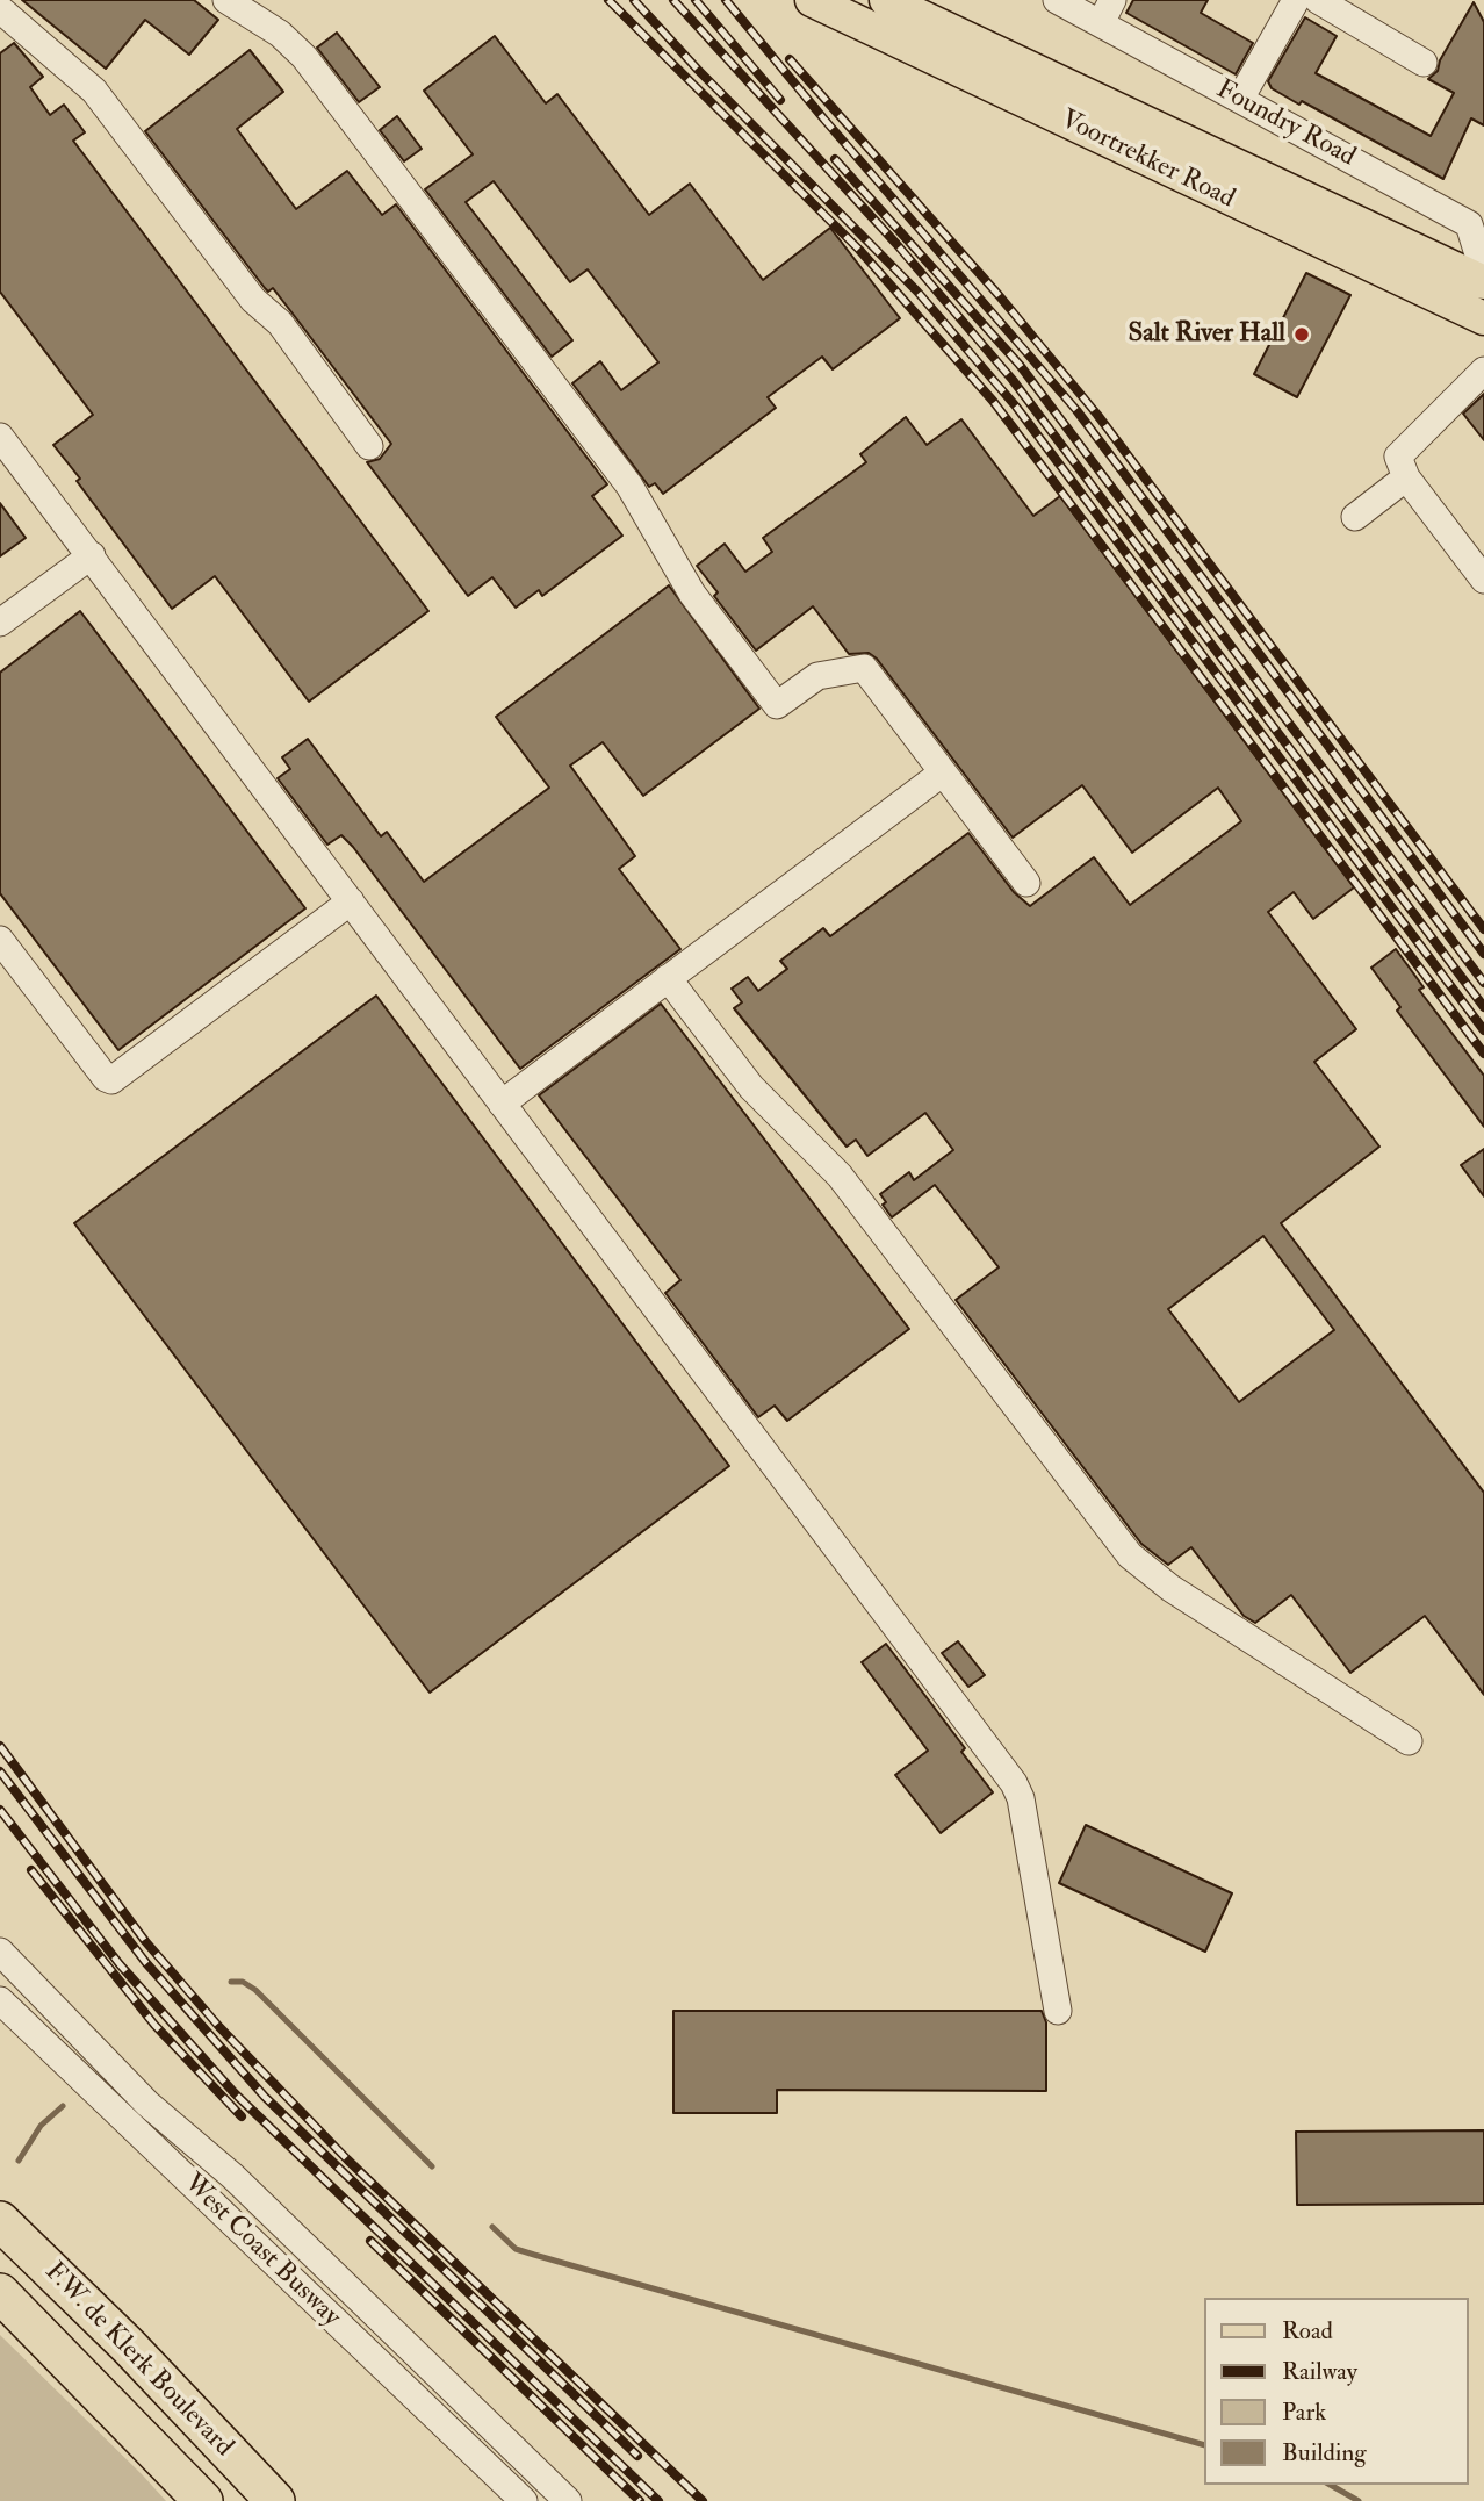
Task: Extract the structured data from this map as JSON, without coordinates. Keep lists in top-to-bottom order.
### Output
{
  "streets": {
    "highway": ["F.W. de Klerk Boulevard"],
    "main road": ["Voortrekker Road"],
    "street": ["Foundry Road", "West Coast Busway"]
  },
  "places": ["Salt River Hall"],
  "legend": [
    "Road",
    "Railway",
    "Park",
    "Building"
  ]
}
